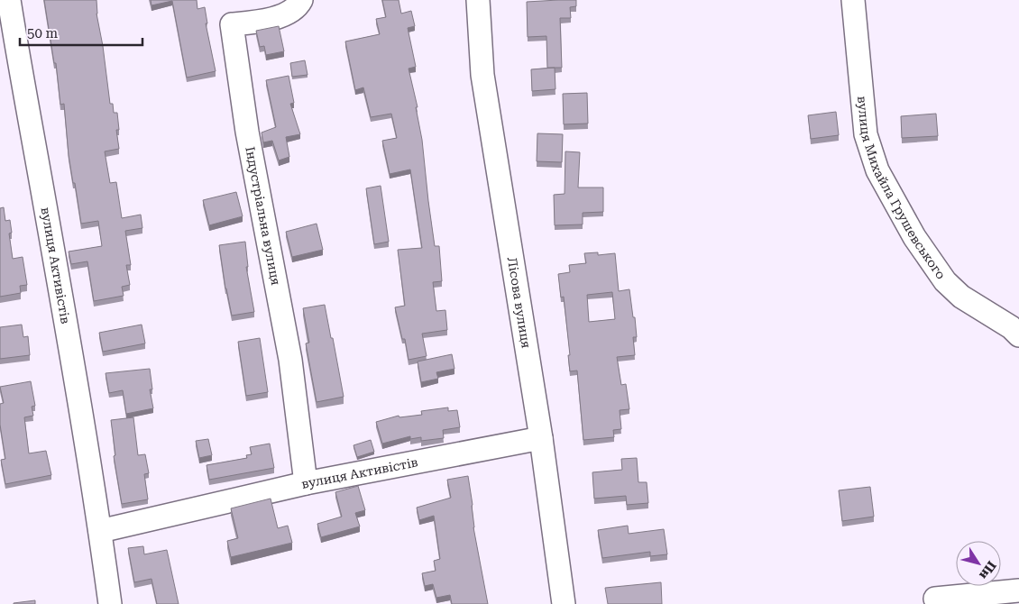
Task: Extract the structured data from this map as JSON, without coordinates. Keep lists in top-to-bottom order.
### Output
{
  "streets": {
    "street": [
      "вулиця Михайла Грушевського",
      "Індустріальна вулиця",
      "вулиця Активістів",
      "Лісова вулиця"
    ]
  },
  "crossings": [
    ["Індустріальна вулиця", "вулиця Активістів"],
    ["вулиця Активістів", "Лісова вулиця"]
  ],
  "scale_bar": "50 m",
  "north": "bottom right"
}
